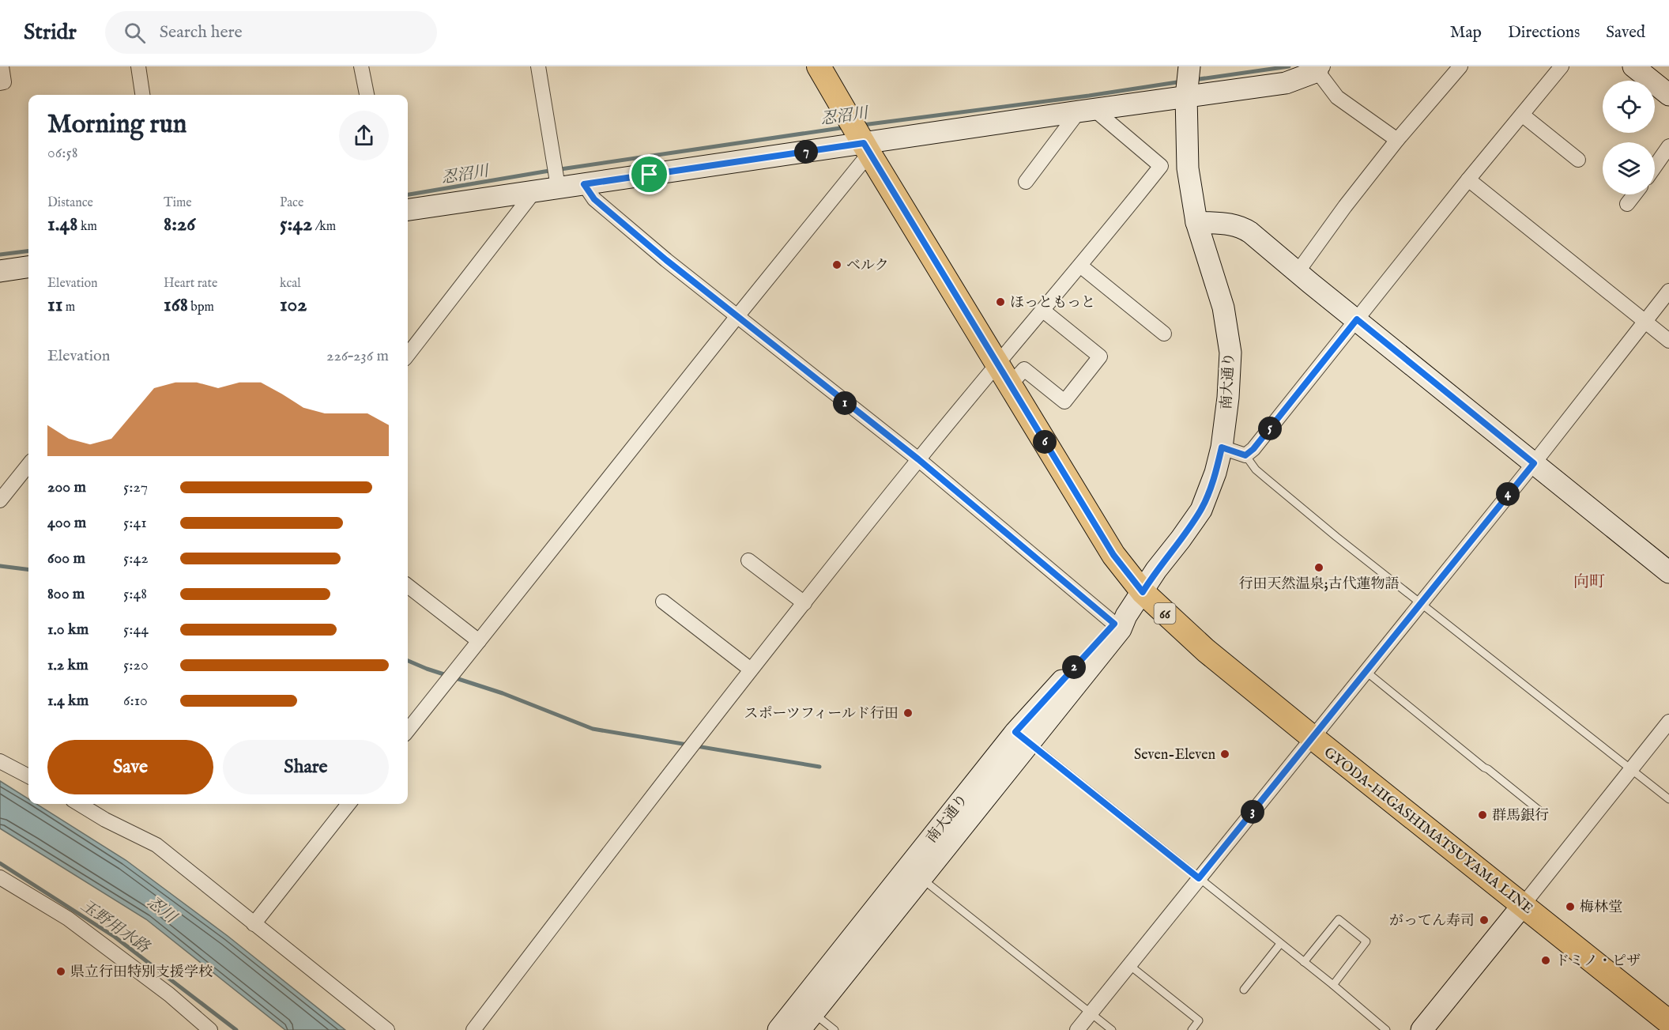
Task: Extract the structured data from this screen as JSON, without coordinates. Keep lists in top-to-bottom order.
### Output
{
  "streets": {
    "main road": ["66", "GYODA-HIGASHIMATSUYAMA LINE"],
    "street": ["南大通り"]
  },
  "crossings": [
    ["南大通り", "GYODA-HIGASHIMATSUYAMA LINE"]
  ],
  "districts": ["向町"],
  "water": ["忍沼川", "忍川", "玉野用水路"],
  "places": [
    "ベルク",
    "ほっともっと",
    "行田天然温泉;古代蓮物語",
    "スポーツフィールド行田",
    "Seven-Eleven",
    "群馬銀行",
    "梅林堂",
    "がってん寿司",
    "ドミノ・ピザ",
    "県立行田特別支援学校"
  ],
  "page": {
    "header": "Stridr",
    "search": "Search here",
    "nav": ["Map", "Directions", "Saved"],
    "heading": ["Morning run", "06:58"],
    "pins": [
      "7",
      "1",
      "5",
      "6",
      "4",
      "2",
      "3"
    ],
    "stats": [
      ["Distance", "1.48 km"],
      ["Time", "8:26"],
      ["Pace", "5:42 /km"],
      ["Elevation", "11 m"],
      ["Heart rate", "168 bpm"],
      ["kcal", "102"]
    ],
    "chart": ["Elevation", "226–236 m"],
    "list": [
      {
        "name": "200 m",
        "note": "5:27"
      },
      {
        "name": "400 m",
        "note": "5:41"
      },
      {
        "name": "600 m",
        "note": "5:42"
      },
      {
        "name": "800 m",
        "note": "5:48"
      },
      {
        "name": "1.0 km",
        "note": "5:44"
      },
      {
        "name": "1.2 km",
        "note": "5:20"
      },
      {
        "name": "1.4 km",
        "note": "6:10"
      }
    ],
    "buttons": ["Save", "Share"]
  }
}
